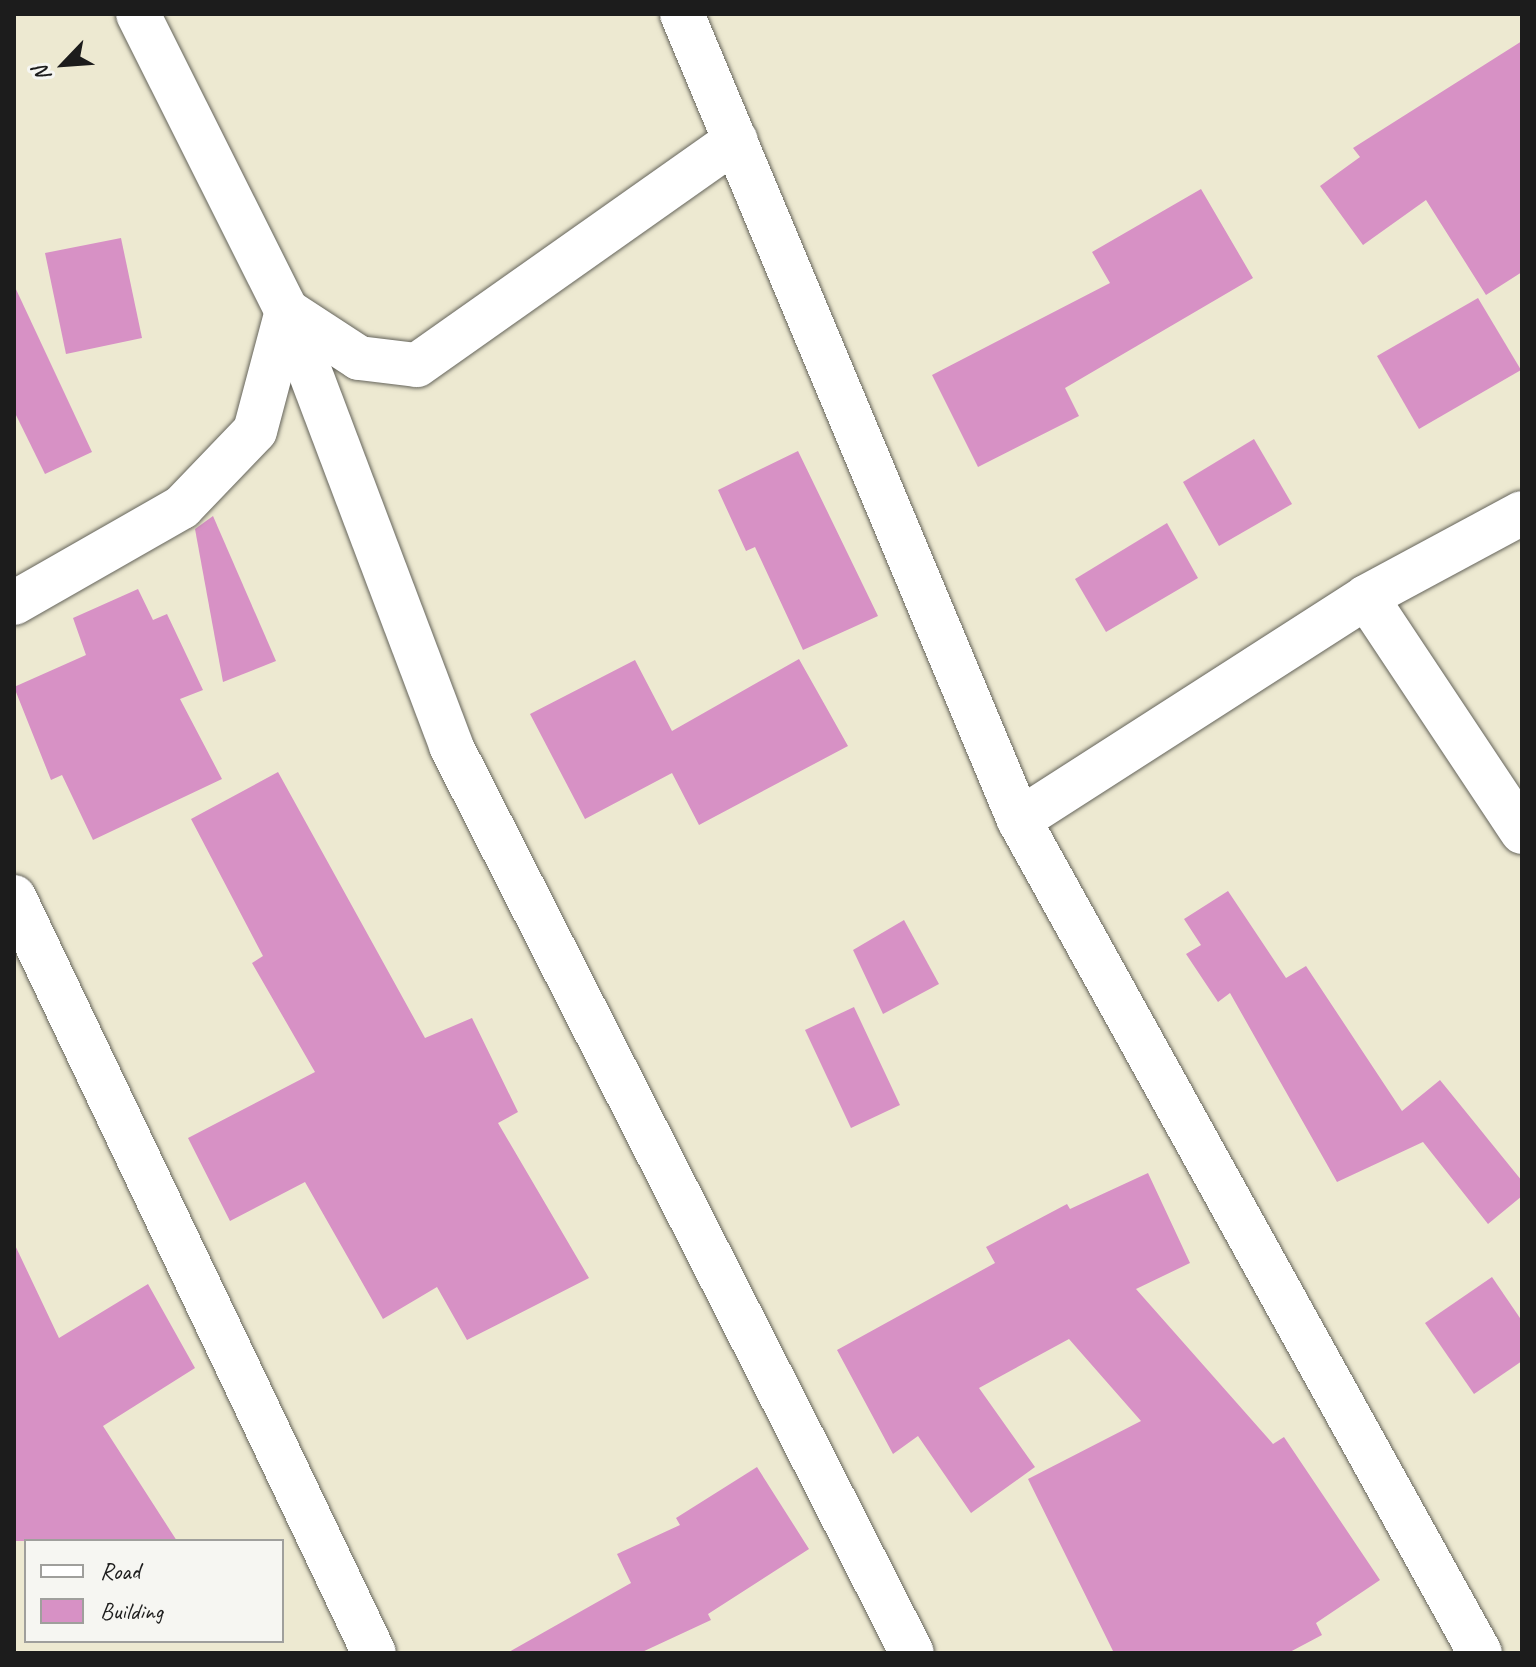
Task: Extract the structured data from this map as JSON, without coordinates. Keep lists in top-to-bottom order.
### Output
{
  "legend": ["Road", "Building"],
  "north": "bottom left"
}
